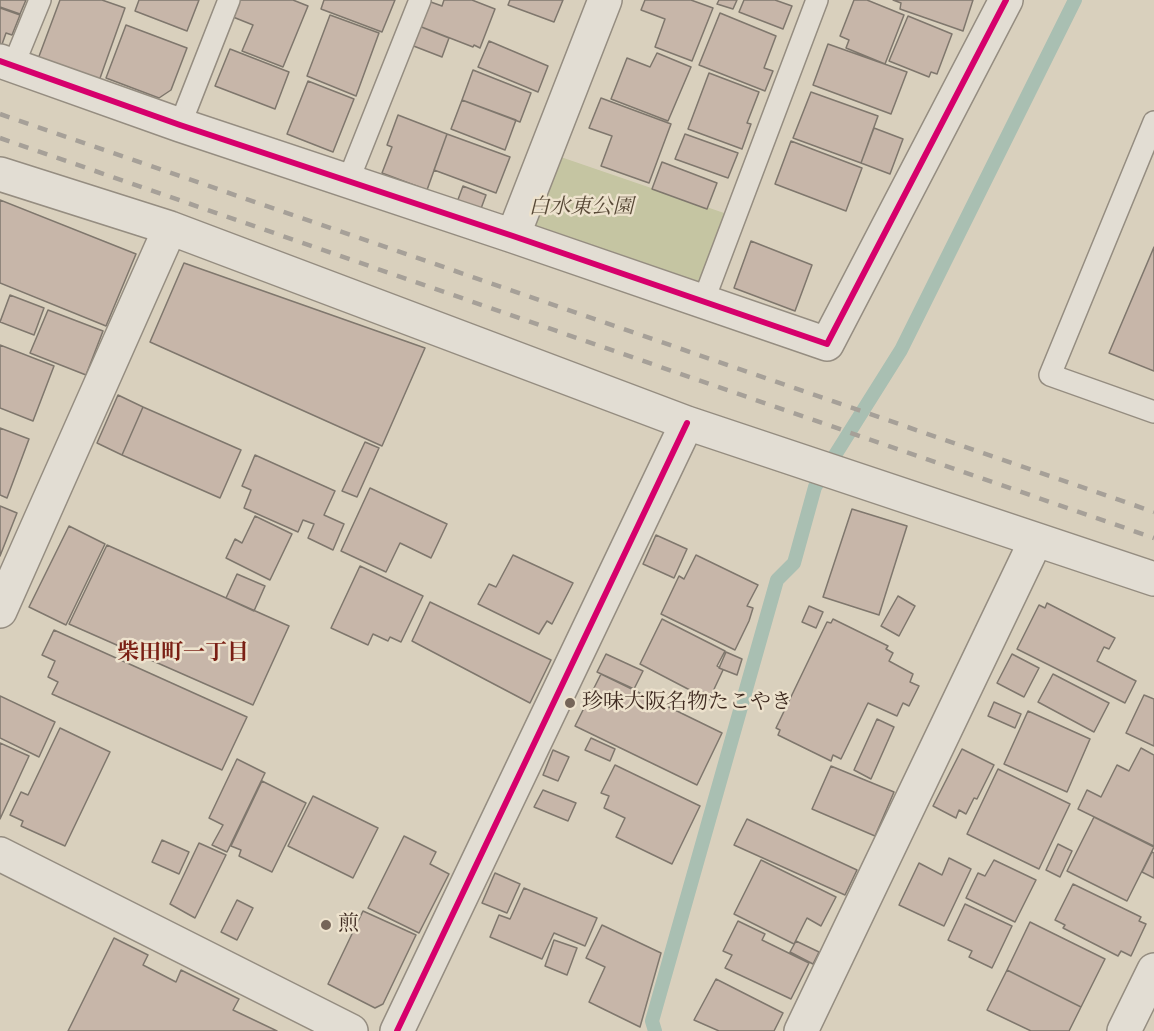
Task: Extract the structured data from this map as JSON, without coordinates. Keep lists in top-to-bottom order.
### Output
{
  "districts": ["柴田町一丁目"],
  "parks": ["白水東公園"],
  "places": ["珍味大阪名物たこやき", "煎"]
}
